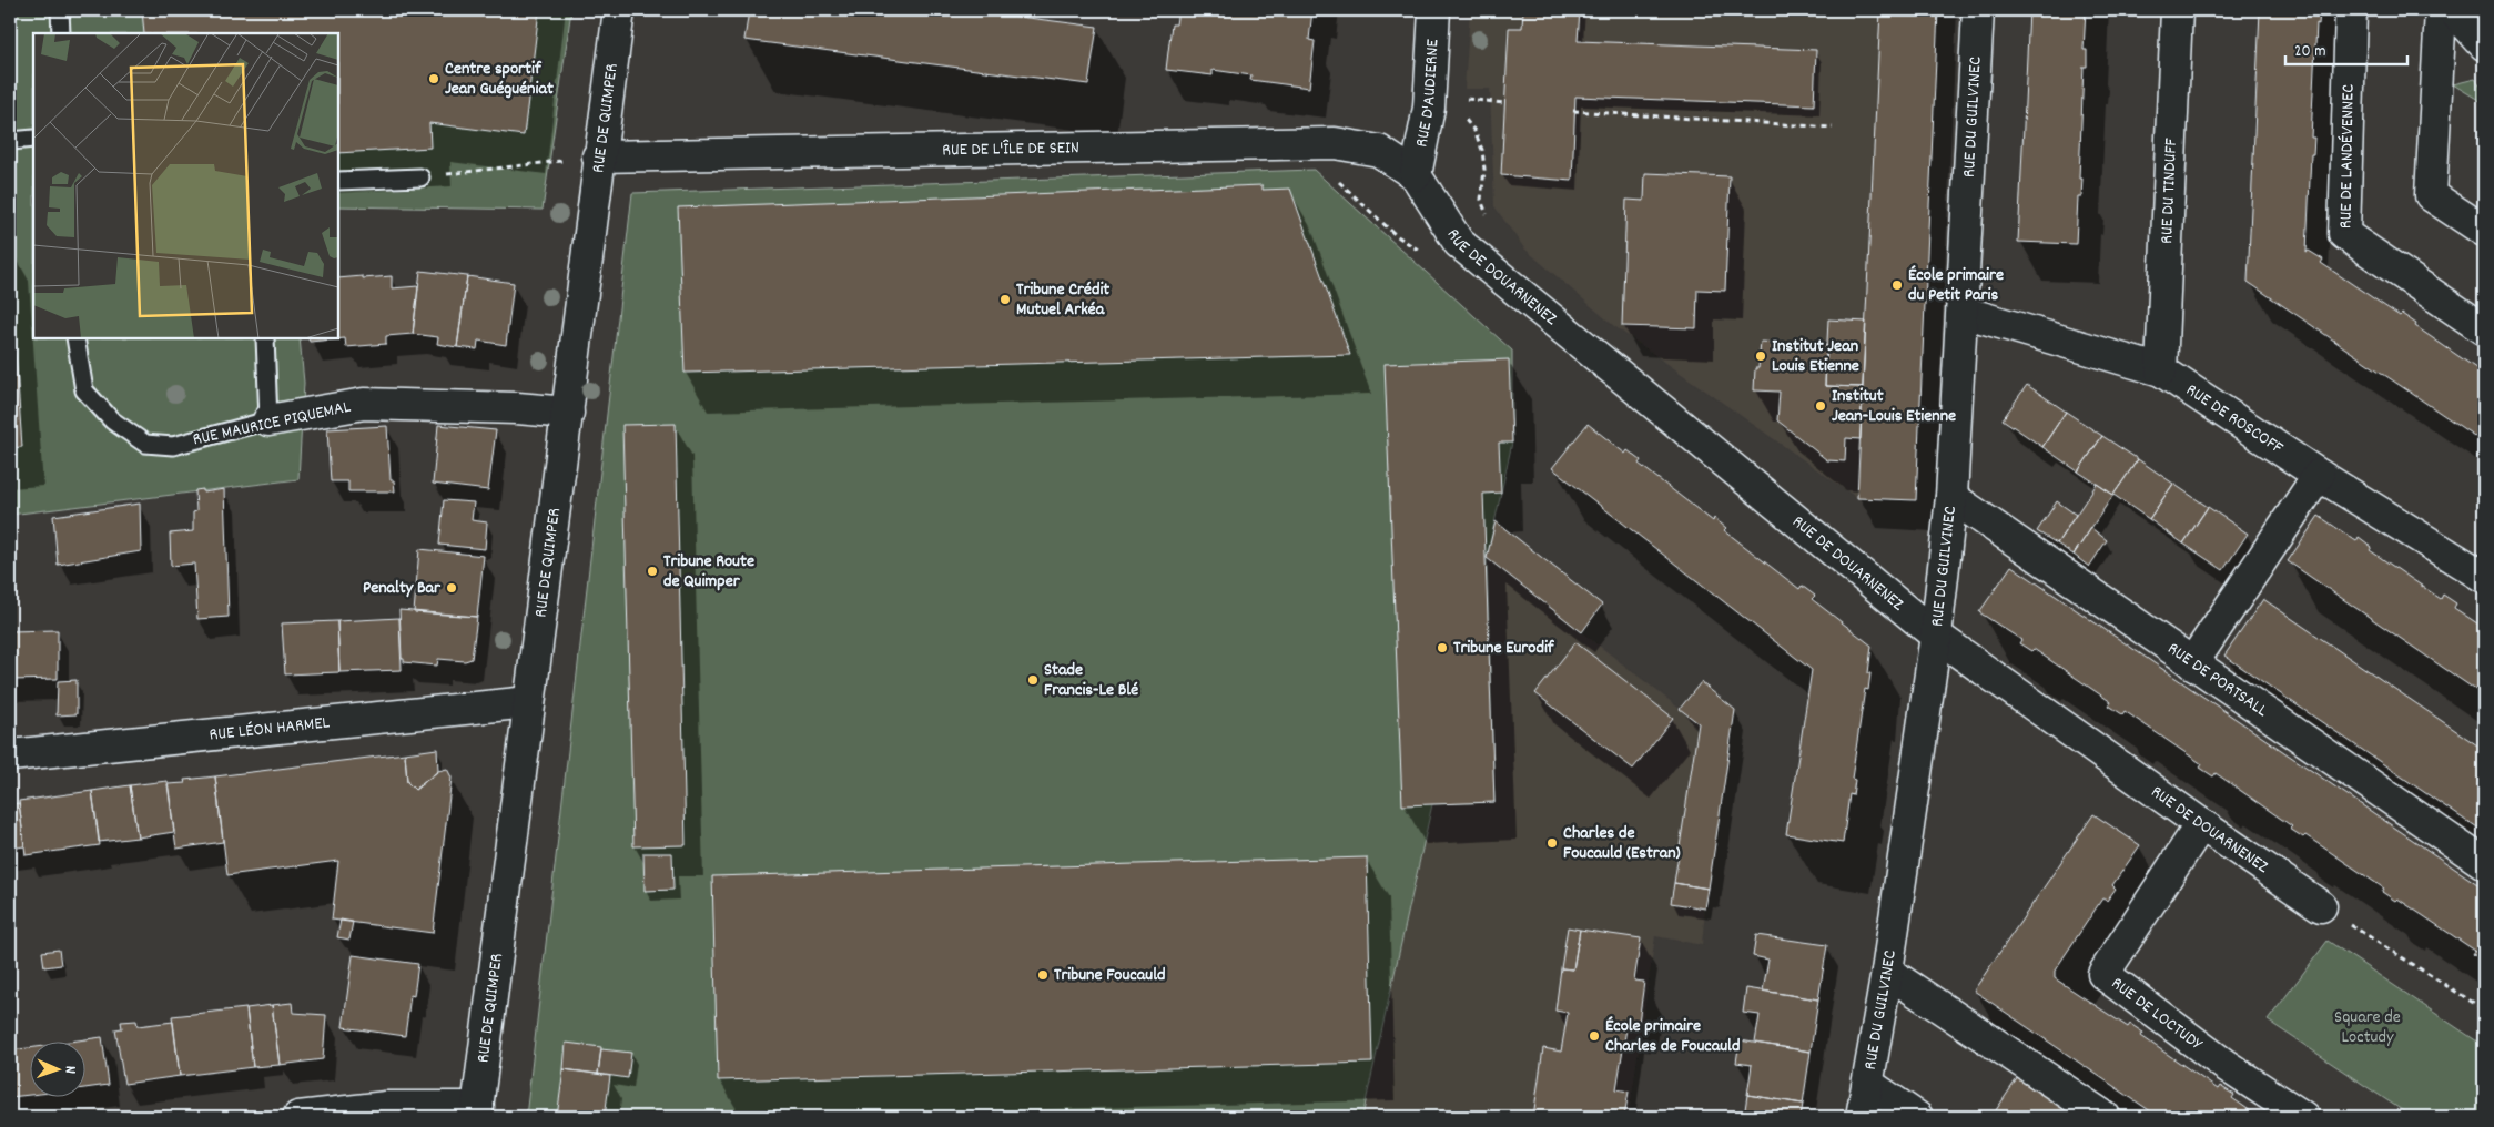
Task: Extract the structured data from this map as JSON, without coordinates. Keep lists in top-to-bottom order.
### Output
{
  "streets": {
    "street": [
      "RUE D'AUDIERNE",
      "RUE DE QUIMPER",
      "RUE DU GUILVINEC",
      "RUE DE L'ÎLE DE SEIN",
      "RUE DE LANDÉVENNEC",
      "RUE DU TINDUFF",
      "RUE DE DOUARNENEZ",
      "RUE DE ROSCOFF",
      "RUE MAURICE PIQUEMAL",
      "RUE DE PORTSALL",
      "RUE LÉON HARMEL",
      "RUE DE LOCTUDY"
    ]
  },
  "crossings": [
    ["RUE D'AUDIERNE", "RUE DE L'ÎLE DE SEIN"],
    ["RUE D'AUDIERNE", "RUE DE DOUARNENEZ"],
    ["RUE DE QUIMPER", "RUE DE L'ÎLE DE SEIN"],
    ["RUE DE QUIMPER", "RUE MAURICE PIQUEMAL"],
    ["RUE DE QUIMPER", "RUE LÉON HARMEL"],
    ["RUE DU GUILVINEC", "RUE DE DOUARNENEZ"],
    ["RUE DU GUILVINEC", "RUE DE ROSCOFF"],
    ["RUE DU GUILVINEC", "RUE DE PORTSALL"],
    ["RUE DE L'ÎLE DE SEIN", "RUE DE DOUARNENEZ"],
    ["RUE DU TINDUFF", "RUE DE ROSCOFF"],
    ["RUE DE DOUARNENEZ", "RUE DE LOCTUDY"]
  ],
  "parks": ["Square de Loctudy"],
  "places": [
    "Centre sportif Jean Guéguéniat",
    "École primaire du Petit Paris",
    "Tribune Crédit Mutuel Arkéa",
    "Institut Jean Louis Etienne",
    "Institut Jean-Louis Etienne",
    "Tribune Route de Quimper",
    "Penalty Bar",
    "Tribune Eurodif",
    "Stade Francis-Le Blé",
    "Charles de Foucauld (Estran)",
    "Tribune Foucauld",
    "École primaire Charles de Foucauld"
  ],
  "scale_bar": "20 m",
  "north": "right"
}
